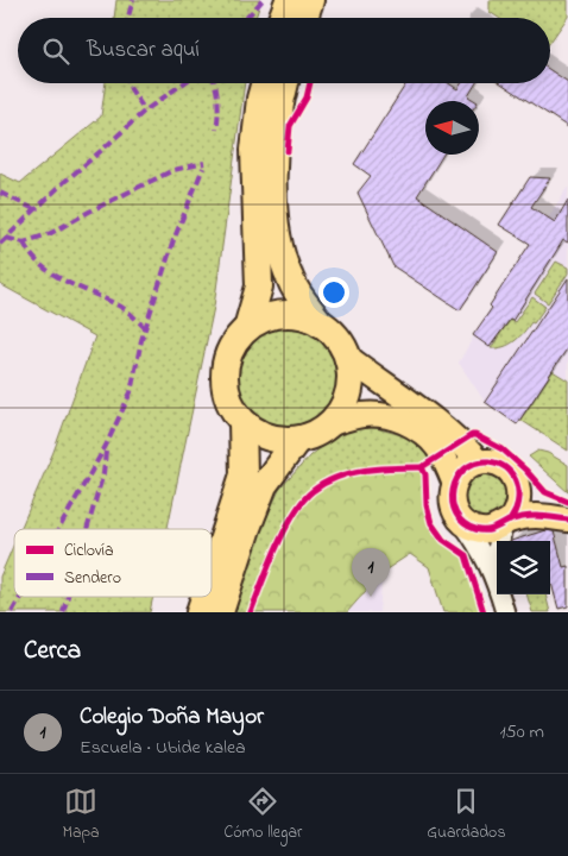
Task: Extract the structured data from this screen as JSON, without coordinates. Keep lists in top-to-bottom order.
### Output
{
  "legend": ["Ciclovía", "Sendero"],
  "north": "left",
  "page": {
    "search": "Buscar aquí",
    "pins": "1",
    "heading": "Cerca",
    "list": [
      {
        "mark": "1",
        "name": "Colegio Doña Mayor",
        "note": "Escuela · Ubide kalea",
        "value": "150 m"
      }
    ],
    "nav": ["Mapa", "Cómo llegar", "Guardados"]
  }
}
